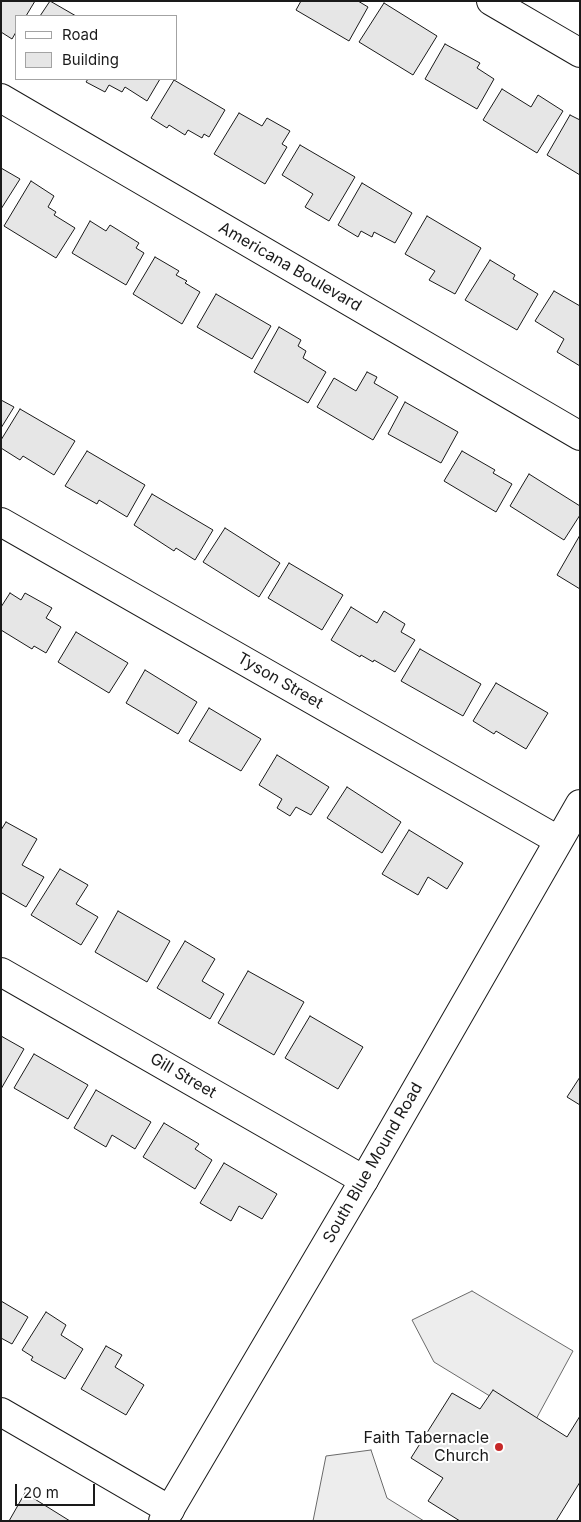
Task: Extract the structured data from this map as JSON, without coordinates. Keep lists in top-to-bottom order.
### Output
{
  "streets": {
    "street": [
      "Americana Boulevard",
      "Tyson Street",
      "Gill Street",
      "South Blue Mound Road"
    ]
  },
  "crossings": [
    ["Tyson Street", "South Blue Mound Road"],
    ["Gill Street", "South Blue Mound Road"]
  ],
  "places": ["Faith Tabernacle Church"],
  "legend": ["Road", "Building"],
  "scale_bar": "20 m"
}
